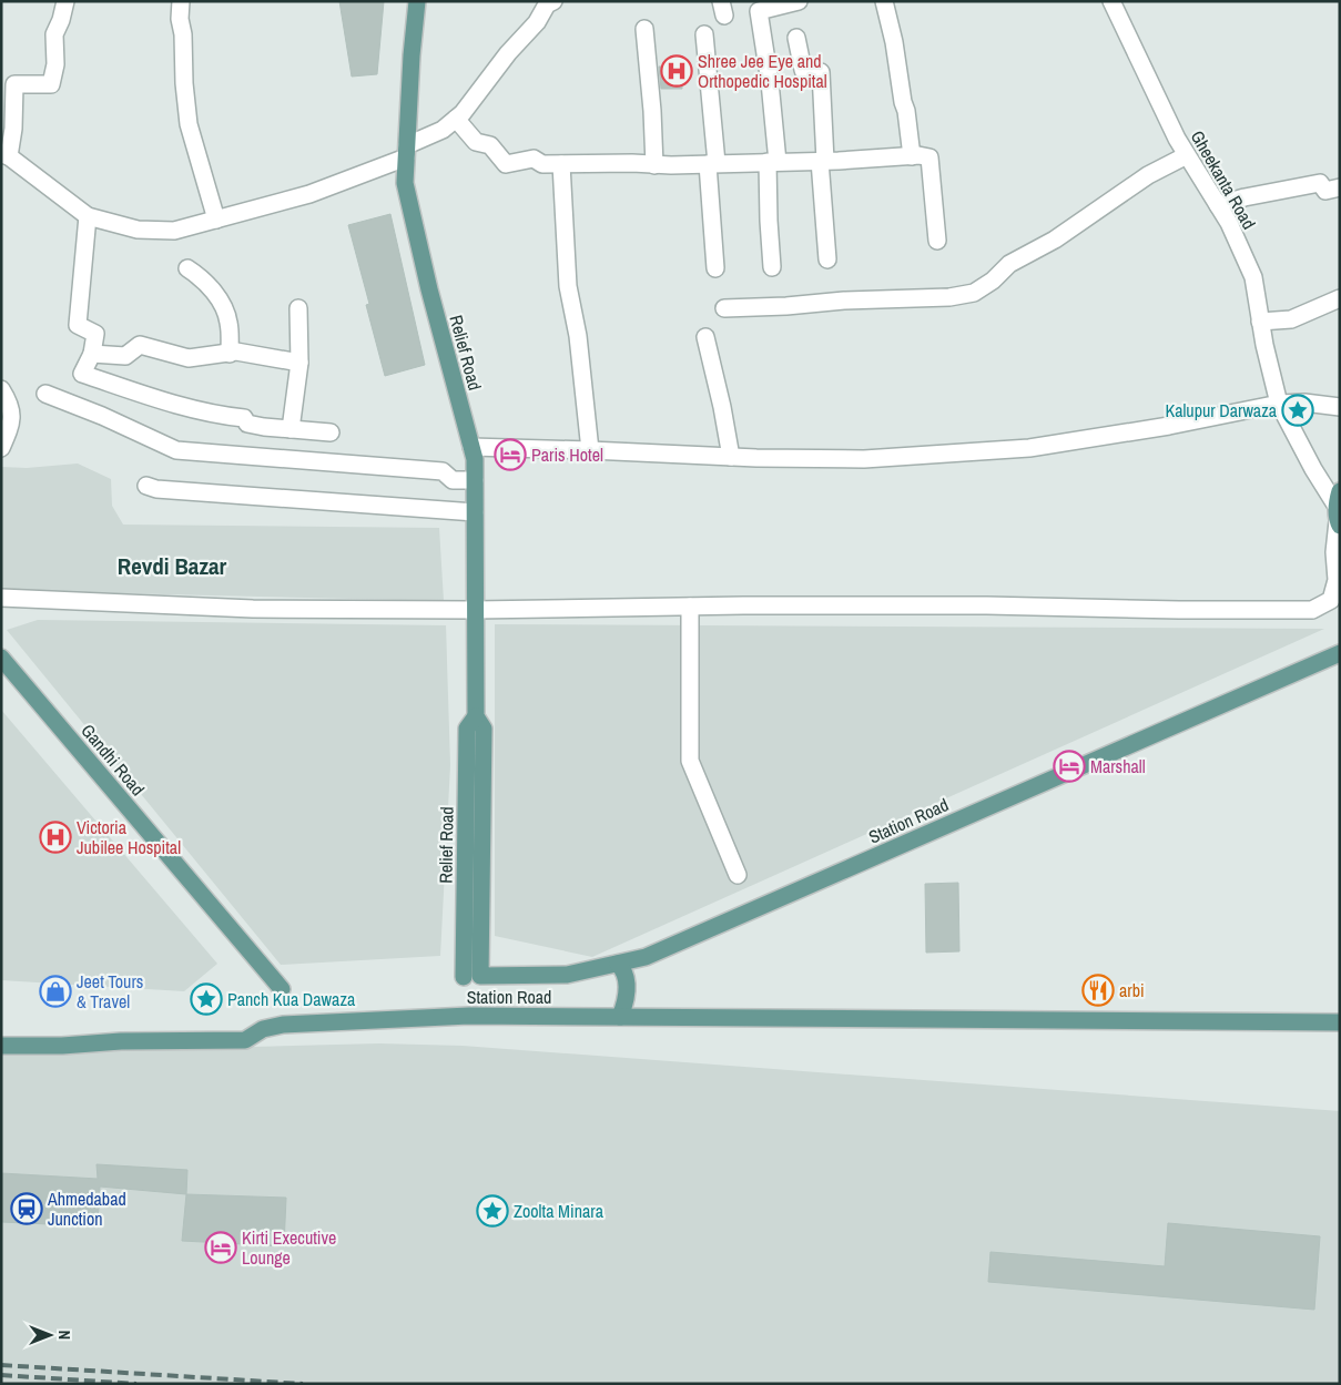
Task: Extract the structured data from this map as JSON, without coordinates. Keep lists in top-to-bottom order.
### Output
{
  "streets": {
    "main road": ["Relief Road", "Gandhi Road", "Station Road"],
    "street": ["Gheekanta Road"]
  },
  "crossings": [
    ["Relief Road", "Station Road"]
  ],
  "districts": ["Revdi Bazar"],
  "places": {
    "hospital": ["Shree Jee Eye and Orthopedic Hospital", "Victoria Jubilee Hospital"],
    "place": ["Kalupur Darwaza", "Panch Kua Dawaza", "Zoolta Minara"],
    "hotel": ["Paris Hotel", "Marshall", "Kirti Executive Lounge"],
    "restaurant": ["arbi"],
    "shop": ["Jeet Tours & Travel"],
    "station": ["Ahmedabad Junction"]
  },
  "north": "right"
}
